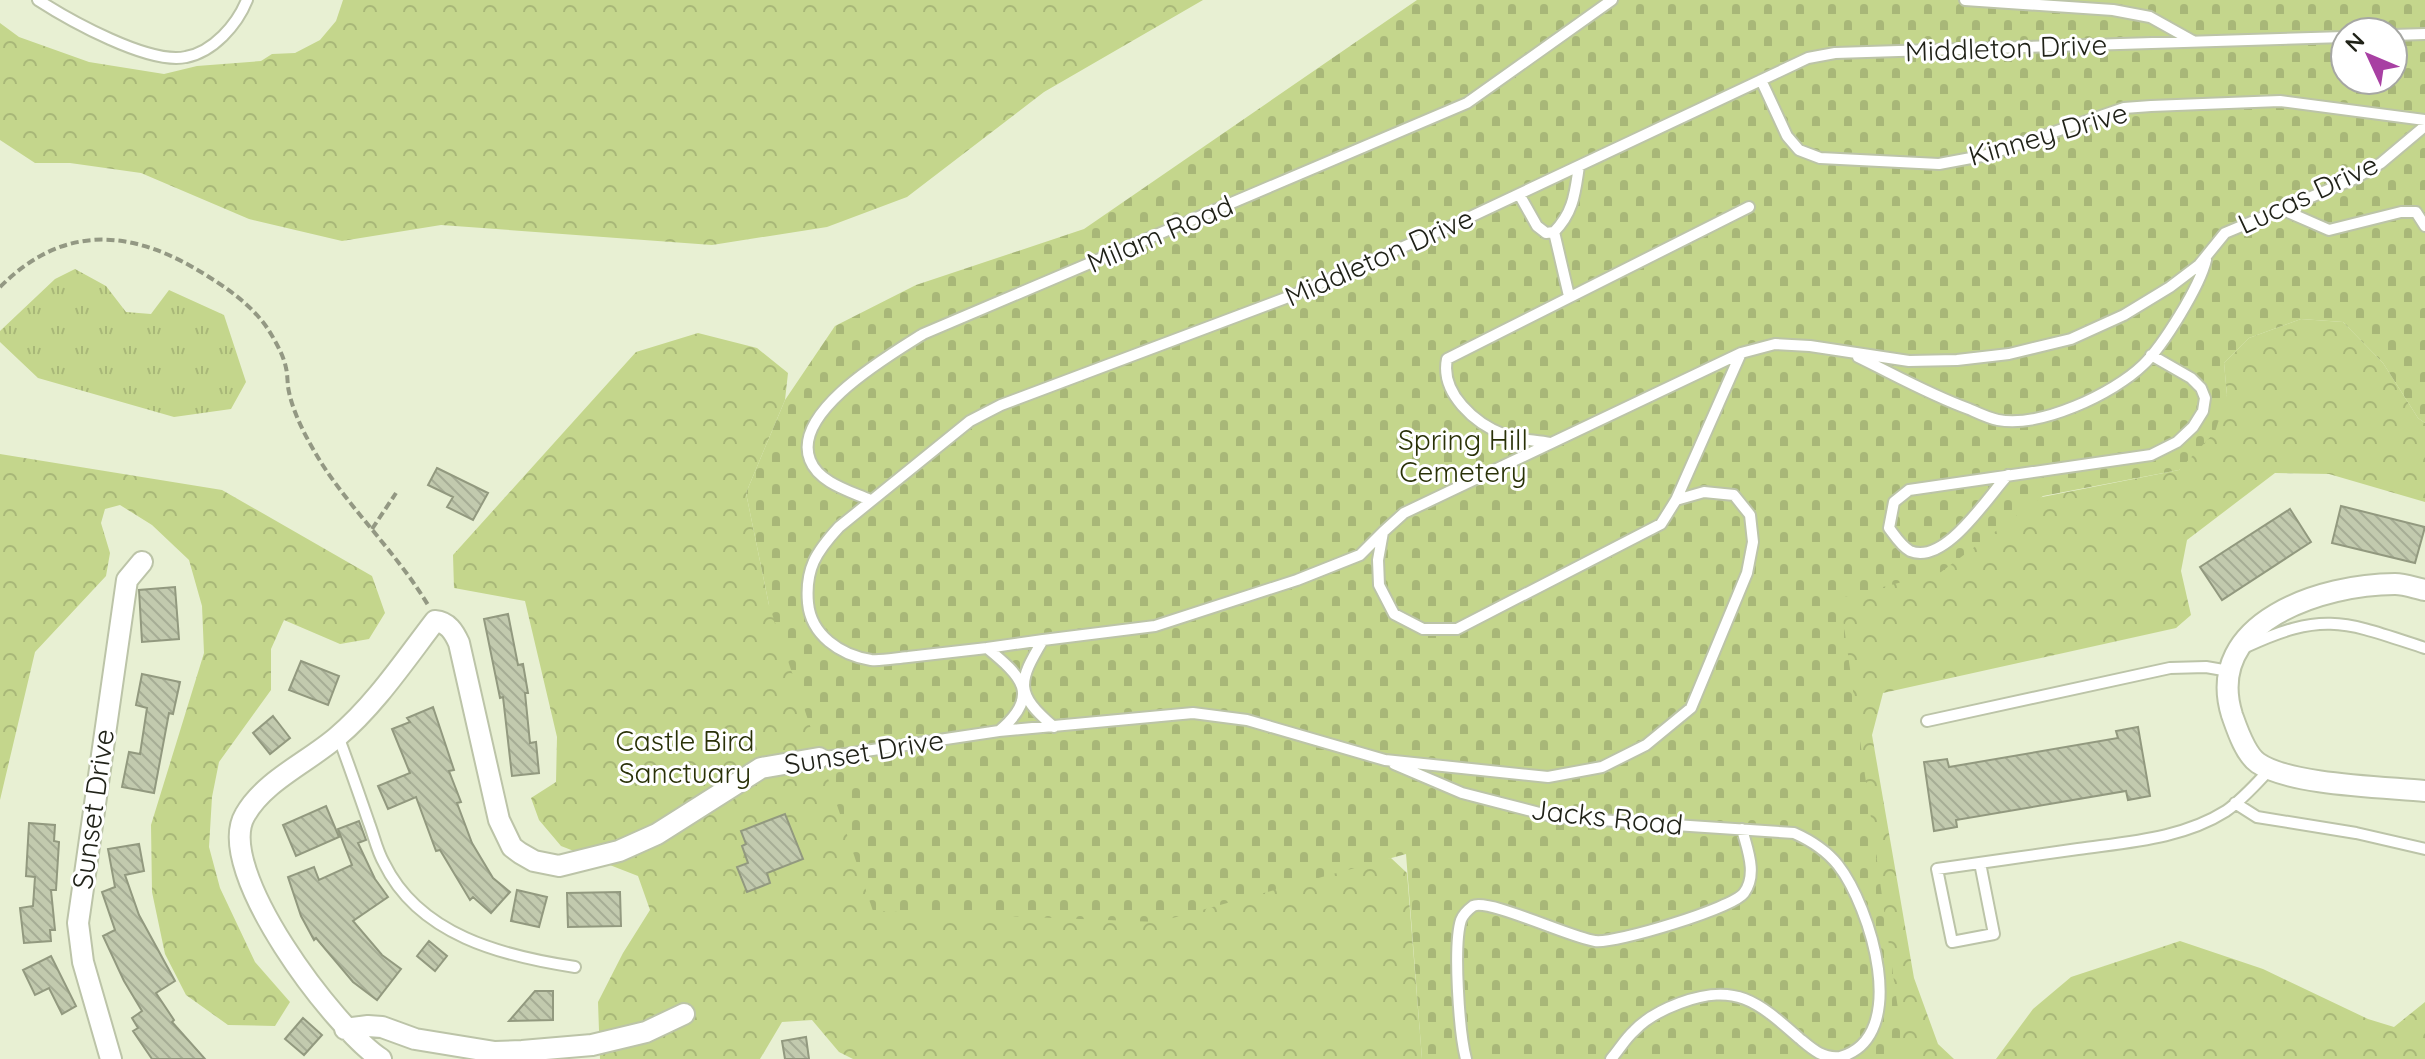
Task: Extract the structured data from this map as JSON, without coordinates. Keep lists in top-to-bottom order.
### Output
{
  "streets": {
    "street": ["Sunset Drive"],
    "lane": [
      "Middleton Drive",
      "Kinney Drive",
      "Lucas Drive",
      "Milam Road",
      "Jacks Road"
    ]
  },
  "crossings": [
    ["Middleton Drive", "Kinney Drive"],
    ["Middleton Drive", "Lucas Drive"],
    ["Middleton Drive", "Milam Road"],
    ["Kinney Drive", "Lucas Drive"],
    ["Sunset Drive", "Jacks Road"]
  ],
  "parks": ["Spring Hill Cemetery", "Castle Bird Sanctuary"],
  "north": "top left"
}
